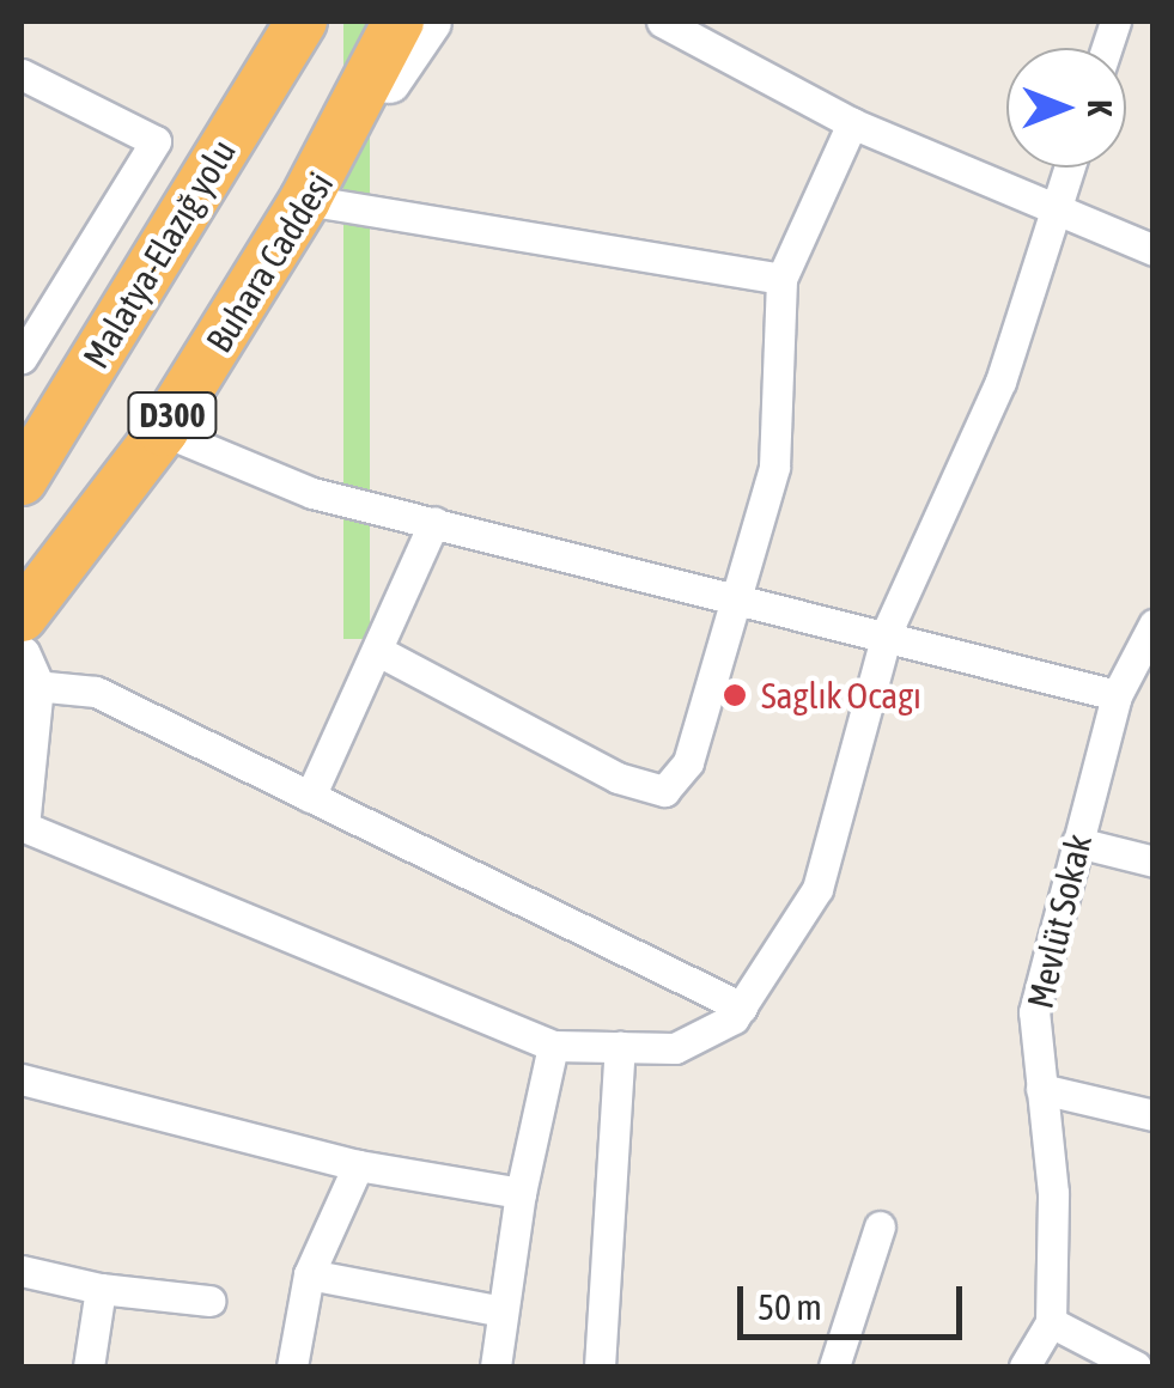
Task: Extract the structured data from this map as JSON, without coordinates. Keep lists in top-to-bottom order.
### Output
{
  "streets": {
    "highway": ["Malatya-Elazığ yolu", "Buhara Caddesi", "D300"],
    "street": ["Mevlüt Sokak"]
  },
  "places": ["Saglık Ocagı"],
  "scale_bar": "50 m",
  "north": "right"
}
